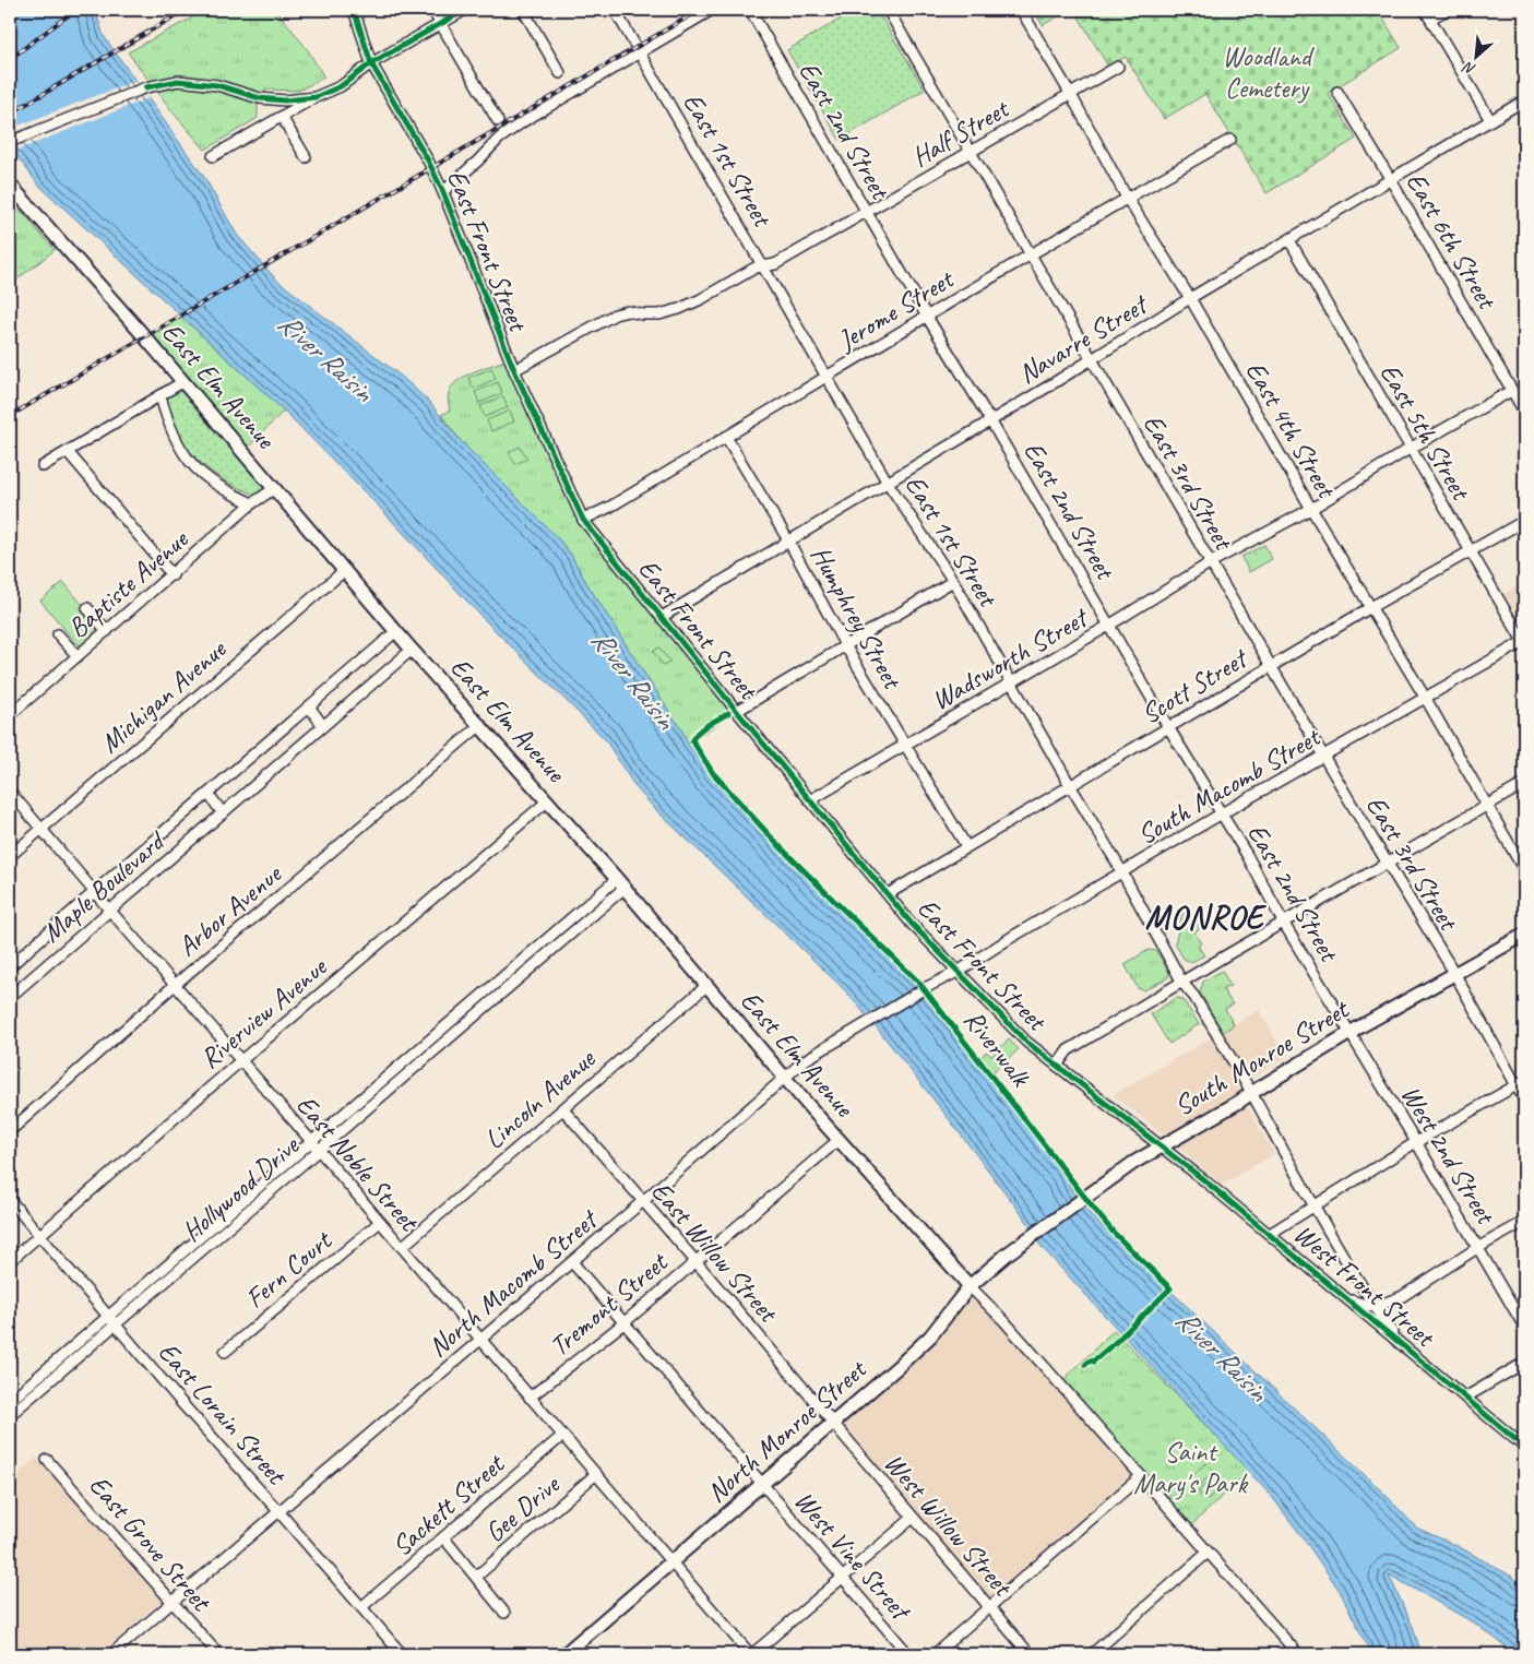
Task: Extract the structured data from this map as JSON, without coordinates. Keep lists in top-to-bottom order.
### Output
{
  "streets": {
    "main road": ["East Elm Avenue", "South Monroe Street", "North Monroe Street"],
    "street": [
      "East 2nd Street",
      "Half Street",
      "East 1st Street",
      "East 6th Street",
      "East Front Street",
      "Jerome Street",
      "Navarre Street",
      "East 4th Street",
      "East 5th Street",
      "East 3rd Street",
      "Baptiste Avenue",
      "Humphrey Street",
      "Wadsworth Street",
      "Scott Street",
      "Michigan Avenue",
      "South Macomb Street",
      "Maple Boulevard",
      "Arbor Avenue",
      "Riverview Avenue",
      "Lincoln Avenue",
      "West 2nd Street",
      "East Noble Street",
      "Hollywood Drive",
      "East Willow Street",
      "Fern Court",
      "North Macomb Street",
      "West Front Street",
      "Tremont Street",
      "East Lorain Street",
      "Sackett Street",
      "Gee Drive",
      "West Willow Street",
      "East Grove Street",
      "West Vine Street"
    ],
    "cycle path": ["Riverwalk"]
  },
  "crossings": [
    ["East 2nd Street", "Half Street"],
    ["East 2nd Street", "Jerome Street"],
    ["East 2nd Street", "Navarre Street"],
    ["East 2nd Street", "Wadsworth Street"],
    ["East 2nd Street", "Scott Street"],
    ["East 2nd Street", "South Macomb Street"],
    ["East 2nd Street", "South Monroe Street"],
    ["East 2nd Street", "West 2nd Street"],
    ["Half Street", "East 1st Street"],
    ["Half Street", "East Front Street"],
    ["Half Street", "East 4th Street"],
    ["Half Street", "East 3rd Street"],
    ["East 1st Street", "Jerome Street"],
    ["East 1st Street", "Navarre Street"],
    ["East 1st Street", "Wadsworth Street"],
    ["East 1st Street", "Scott Street"],
    ["East 1st Street", "South Macomb Street"],
    ["East 1st Street", "South Monroe Street"],
    ["East 1st Street", "West Front Street"],
    ["East 6th Street", "Navarre Street"],
    ["East 6th Street", "Wadsworth Street"],
    ["East Front Street", "Jerome Street"],
    ["East Front Street", "Navarre Street"],
    ["East Front Street", "Wadsworth Street"],
    ["East Front Street", "Scott Street"],
    ["East Front Street", "South Macomb Street"],
    ["East Front Street", "South Monroe Street"],
    ["East Front Street", "North Macomb Street"],
    ["East Front Street", "West Front Street"],
    ["Jerome Street", "East 4th Street"],
    ["Jerome Street", "East 3rd Street"],
    ["Jerome Street", "Humphrey Street"],
    ["Navarre Street", "East 4th Street"],
    ["Navarre Street", "East 5th Street"],
    ["Navarre Street", "East 3rd Street"],
    ["Navarre Street", "Humphrey Street"],
    ["East Elm Avenue", "Baptiste Avenue"],
    ["East Elm Avenue", "Michigan Avenue"],
    ["East Elm Avenue", "Maple Boulevard"],
    ["East Elm Avenue", "Arbor Avenue"],
    ["East Elm Avenue", "Riverview Avenue"],
    ["East Elm Avenue", "Lincoln Avenue"],
    ["East Elm Avenue", "Hollywood Drive"],
    ["East Elm Avenue", "North Macomb Street"],
    ["East Elm Avenue", "Tremont Street"],
    ["East Elm Avenue", "North Monroe Street"],
    ["East 4th Street", "Wadsworth Street"],
    ["East 4th Street", "Scott Street"],
    ["East 4th Street", "South Macomb Street"],
    ["East 5th Street", "Wadsworth Street"],
    ["East 5th Street", "Scott Street"],
    ["East 5th Street", "South Macomb Street"],
    ["East 3rd Street", "Wadsworth Street"],
    ["East 3rd Street", "Scott Street"],
    ["East 3rd Street", "South Macomb Street"],
    ["East 3rd Street", "South Monroe Street"],
    ["Humphrey Street", "Wadsworth Street"],
    ["Humphrey Street", "Scott Street"],
    ["Michigan Avenue", "East Noble Street"],
    ["South Macomb Street", "North Macomb Street"],
    ["Maple Boulevard", "East Noble Street"],
    ["Arbor Avenue", "East Noble Street"],
    ["Riverview Avenue", "East Noble Street"],
    ["Riverview Avenue", "East Lorain Street"],
    ["South Monroe Street", "West 2nd Street"],
    ["South Monroe Street", "North Monroe Street"],
    ["Lincoln Avenue", "East Noble Street"],
    ["Lincoln Avenue", "East Willow Street"],
    ["East Noble Street", "Hollywood Drive"],
    ["East Noble Street", "Fern Court"],
    ["East Noble Street", "North Macomb Street"],
    ["East Noble Street", "Tremont Street"],
    ["East Noble Street", "North Monroe Street"],
    ["East Noble Street", "Sackett Street"],
    ["East Noble Street", "Gee Drive"],
    ["Hollywood Drive", "East Lorain Street"],
    ["East Willow Street", "North Macomb Street"],
    ["East Willow Street", "Tremont Street"],
    ["East Willow Street", "North Monroe Street"],
    ["East Willow Street", "West Willow Street"],
    ["North Macomb Street", "East Lorain Street"],
    ["North Macomb Street", "East Grove Street"],
    ["North Macomb Street", "West Vine Street"],
    ["Tremont Street", "West Vine Street"],
    ["East Lorain Street", "Sackett Street"],
    ["North Monroe Street", "West Willow Street"],
    ["North Monroe Street", "West Vine Street"]
  ],
  "districts": ["MONROE"],
  "water": ["River Raisin"],
  "parks": ["Woodland Cemetery", "Saint Mary's Park"],
  "north": "bottom left"
}
